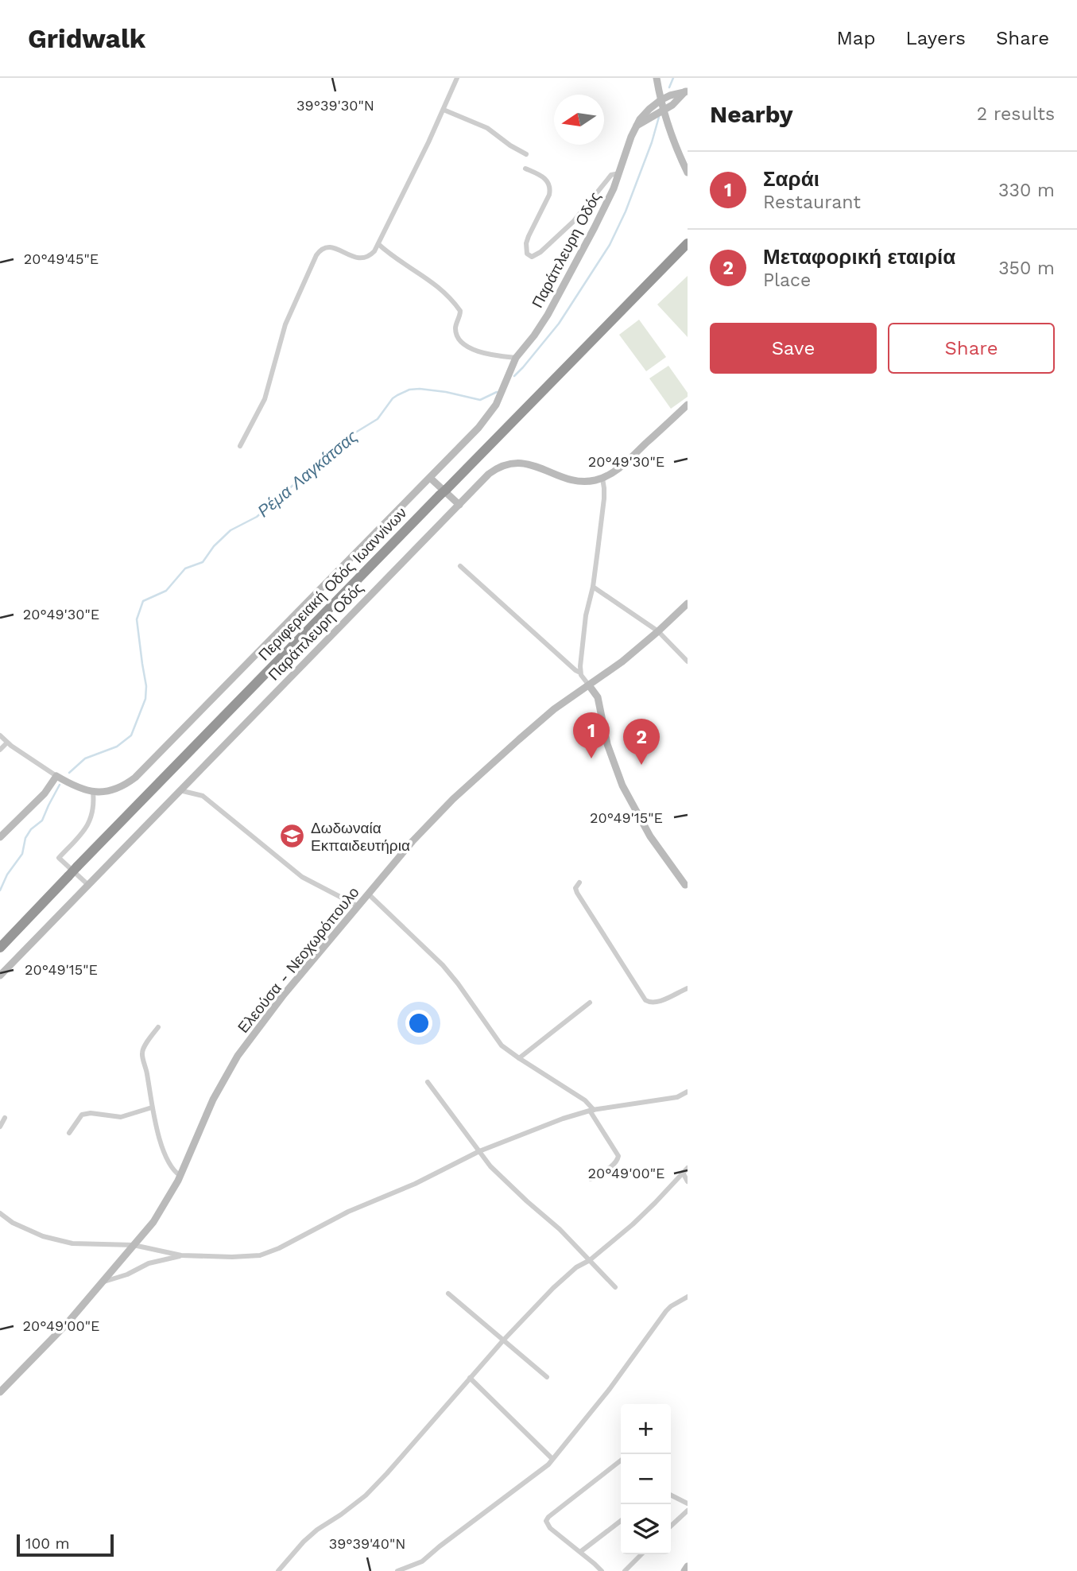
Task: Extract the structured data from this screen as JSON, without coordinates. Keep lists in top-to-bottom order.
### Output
{
  "streets": {
    "highway": ["Περιφερειακή Οδός Ιωαννίνων"],
    "street": ["Παράπλευρη Οδός", "Ελεούσα - Νεοχωρόπουλο"]
  },
  "water": ["Ρέμα Λαγκάτσας"],
  "places": {
    "school or university": ["Δωδωναία Εκπαιδευτήρια"]
  },
  "scale_bar": "100 m",
  "north": "left",
  "page": {
    "header": "Gridwalk",
    "nav": ["Map", "Layers", "Share"],
    "heading": ["Nearby", "2 results"],
    "list": [
      {
        "mark": "1",
        "name": "Σαράι",
        "note": "Restaurant",
        "value": "330 m"
      },
      {
        "mark": "2",
        "name": "Μεταφορική εταιρία",
        "note": "Place",
        "value": "350 m"
      }
    ],
    "buttons": ["Save", "Share"],
    "pins": ["1", "2"],
    "map_buttons": ["+", "−"],
    "scale": "100 m"
  },
  "coordinates": [
    "39°39'30\"N",
    "20°49'45\"E",
    "20°49'30\"E",
    "20°49'15\"E",
    "20°49'00\"E",
    "39°39'40\"N"
  ]
}
